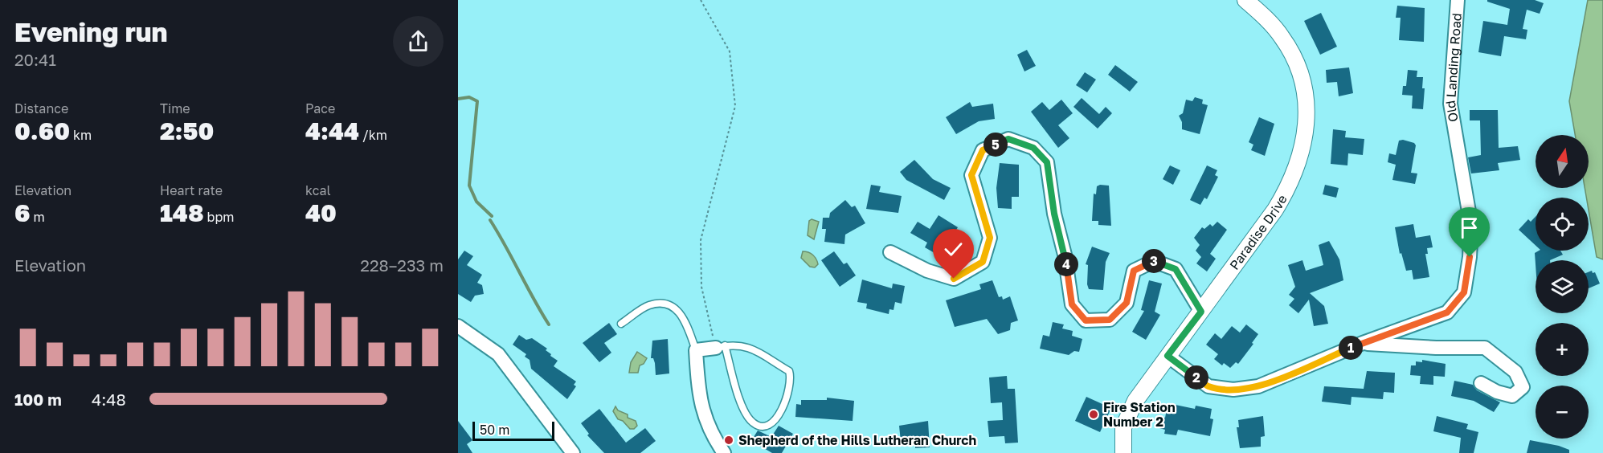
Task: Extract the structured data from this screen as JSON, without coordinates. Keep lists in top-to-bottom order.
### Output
{
  "streets": {
    "street": ["Old Landing Road", "Paradise Drive"]
  },
  "crossings": [
    ["Old Landing Road", "Paradise Drive"]
  ],
  "places": ["Fire Station Number 2", "Shepherd of the Hills Lutheran Church"],
  "scale_bar": "50 m",
  "north": "top",
  "page": {
    "heading": ["Evening run", "20:41"],
    "stats": [
      ["Distance", "0.60 km"],
      ["Time", "2:50"],
      ["Pace", "4:44 /km"],
      ["Elevation", "6 m"],
      ["Heart rate", "148 bpm"],
      ["kcal", "40"]
    ],
    "pins": [
      "5",
      "3",
      "4",
      "1",
      "2"
    ],
    "map_buttons": ["+", "−"],
    "chart": ["Elevation", "228–233 m"],
    "list": [
      {
        "name": "100 m",
        "note": "4:48"
      }
    ],
    "scale": "50 m"
  }
}
